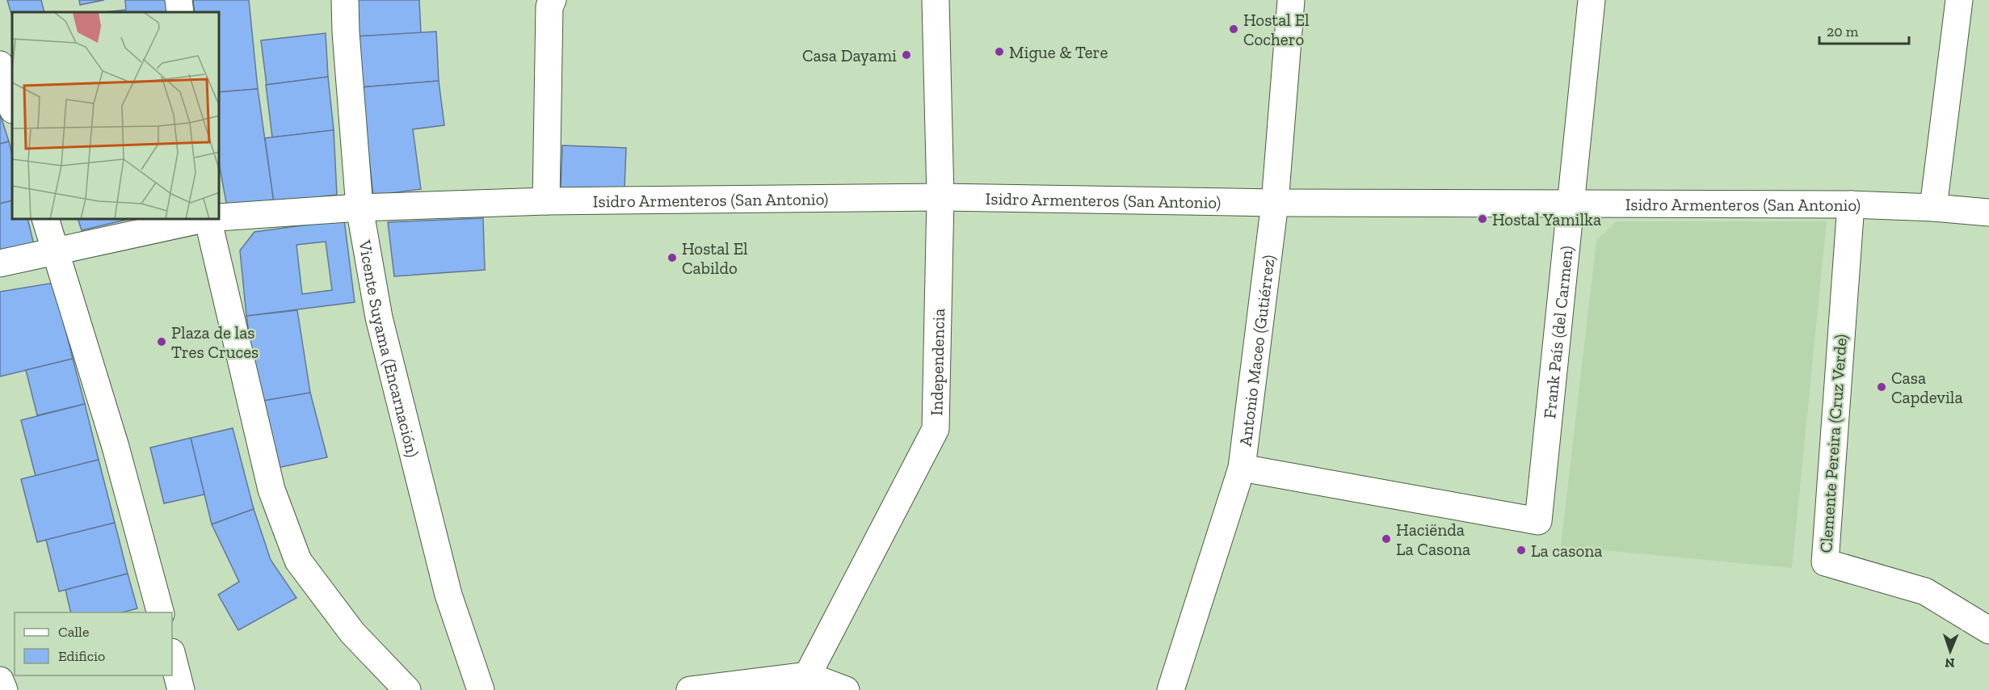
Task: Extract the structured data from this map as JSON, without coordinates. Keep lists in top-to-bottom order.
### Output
{
  "streets": {
    "street": [
      "Isidro Armenteros (San Antonio)",
      "Frank País (del Carmen)",
      "Vicente Suyama (Encarnación)",
      "Antonio Maceo (Gutiérrez)",
      "Independencia",
      "Clemente Pereira (Cruz Verde)"
    ]
  },
  "crossings": [
    ["Isidro Armenteros (San Antonio)", "Frank País (del Carmen)"],
    ["Isidro Armenteros (San Antonio)", "Vicente Suyama (Encarnación)"],
    ["Isidro Armenteros (San Antonio)", "Antonio Maceo (Gutiérrez)"],
    ["Isidro Armenteros (San Antonio)", "Independencia"],
    ["Isidro Armenteros (San Antonio)", "Clemente Pereira (Cruz Verde)"],
    ["Frank País (del Carmen)", "Antonio Maceo (Gutiérrez)"]
  ],
  "places": [
    "Hostal El Cochero",
    "Migue & Tere",
    "Casa Dayami",
    "Hostal Yamilka",
    "Hostal El Cabildo",
    "Plaza de las Tres Cruces",
    "Casa Capdevila",
    "Haciënda La Casona",
    "La casona"
  ],
  "legend": ["Calle", "Edificio"],
  "scale_bar": "20 m",
  "north": "bottom"
}
